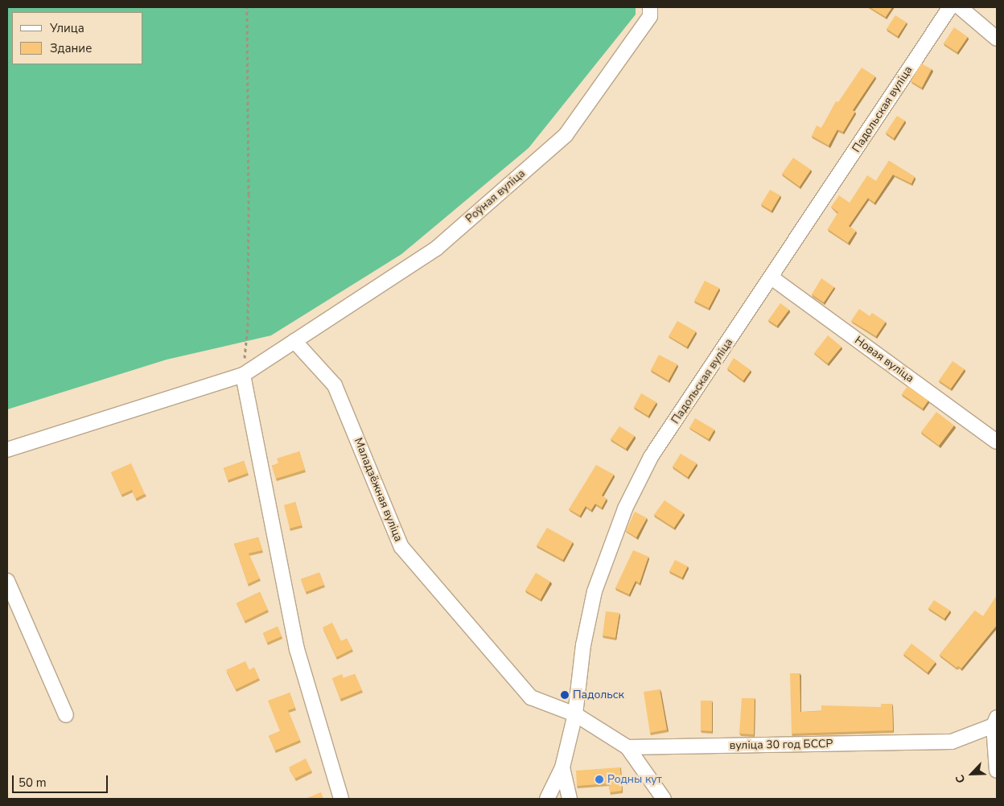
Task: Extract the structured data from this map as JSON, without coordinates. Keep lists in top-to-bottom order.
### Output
{
  "streets": {
    "street": [
      "Падольская вуліца",
      "Роўная вуліца",
      "Новая вуліца",
      "Маладзёжная вуліца",
      "вуліца 30 год БССР"
    ]
  },
  "crossings": [
    ["Падольская вуліца", "Новая вуліца"],
    ["Падольская вуліца", "Маладзёжная вуліца"],
    ["Роўная вуліца", "Маладзёжная вуліца"]
  ],
  "places": ["Падольск", "Родны кут"],
  "legend": ["Улица", "Здание"],
  "scale_bar": "50 m",
  "north": "bottom left"
}
